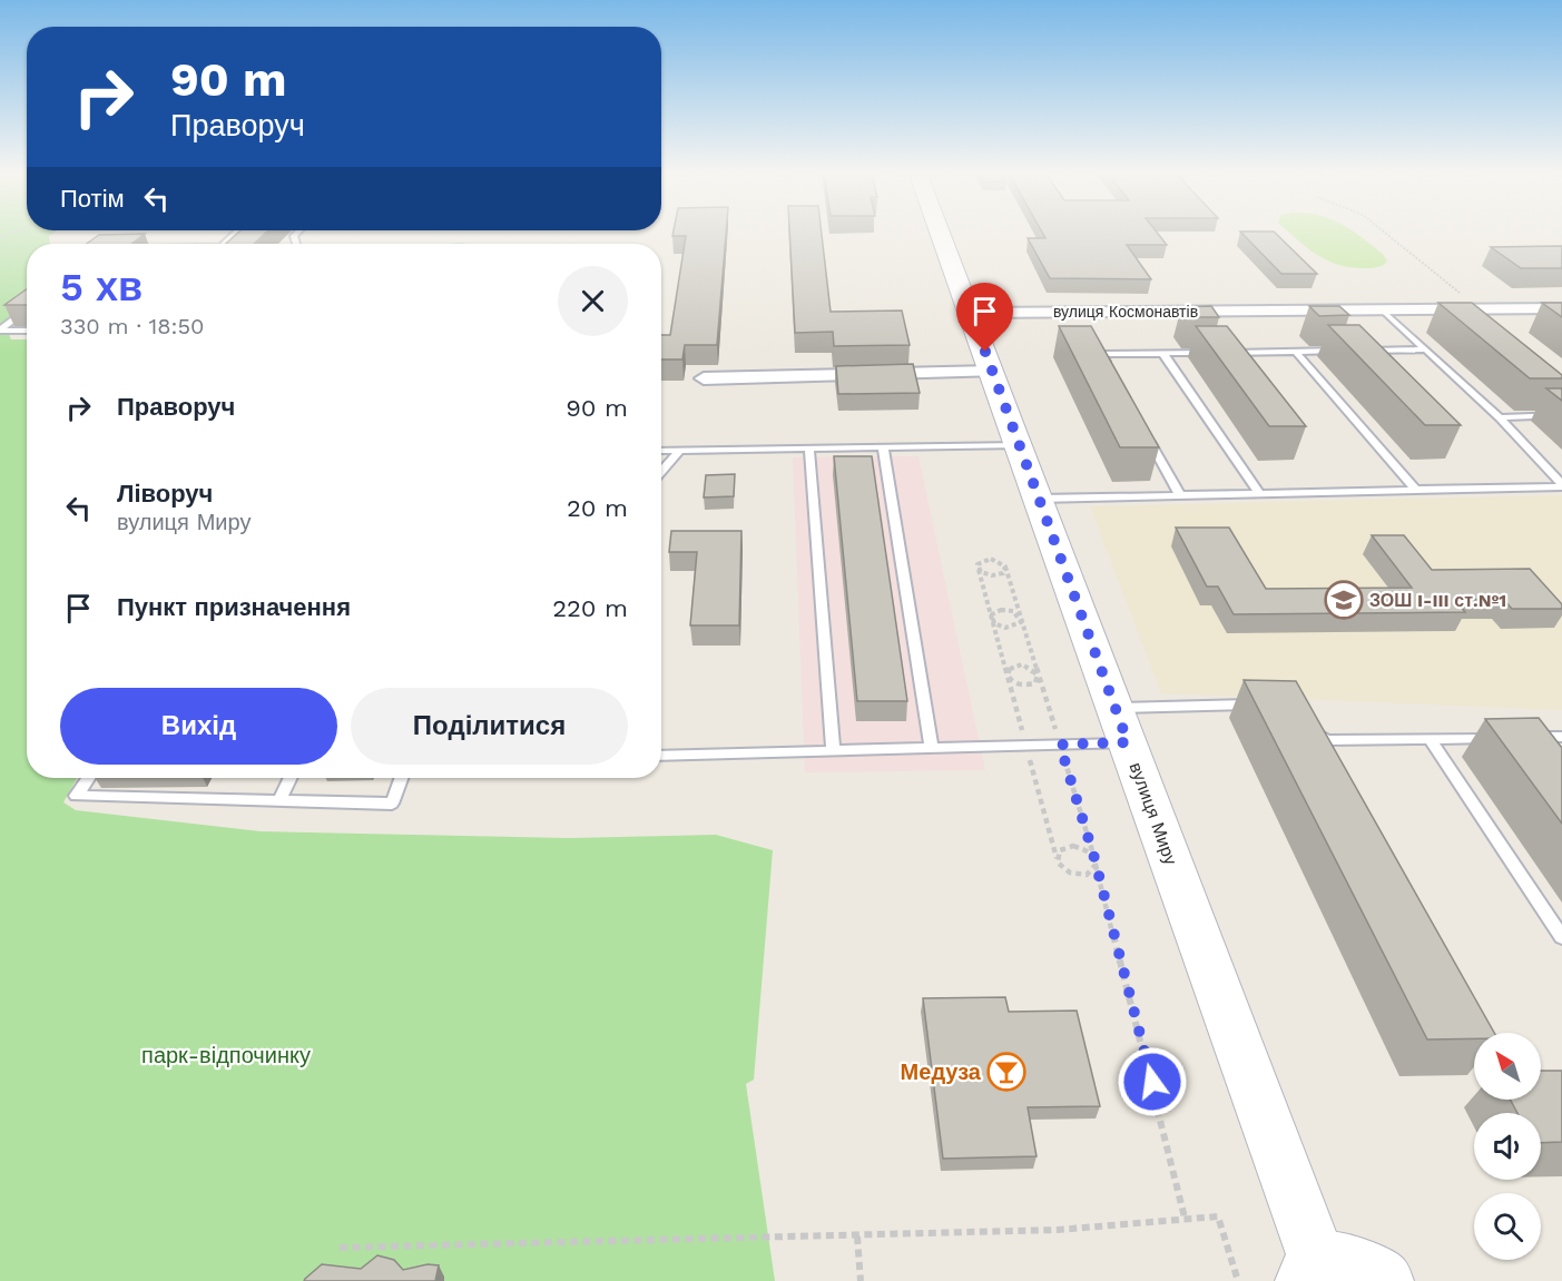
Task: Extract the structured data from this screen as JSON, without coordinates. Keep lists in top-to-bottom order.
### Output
{
  "streets": {
    "main road": ["вулиця Миру"],
    "street": ["вулиця Космонавтів"]
  },
  "crossings": [
    ["вулиця Космонавтів", "вулиця Миру"]
  ],
  "parks": ["парк-відпочинку"],
  "places": {
    "school or university": ["ЗОШ I-III ст.№1"],
    "bar": ["Медуза"]
  },
  "north": "top left",
  "page": {
    "turn": ["90 m", "Праворуч"],
    "then": "Потім",
    "heading": ["5 хв", "330 m · 18:50"],
    "list": [
      {
        "name": "Праворуч",
        "value": "90 m"
      },
      {
        "name": "Ліворуч",
        "note": "вулиця Миру",
        "value": "20 m"
      },
      {
        "name": "Пункт призначення",
        "value": "220 m"
      }
    ],
    "buttons": ["Вихід", "Поділитися"]
  }
}
